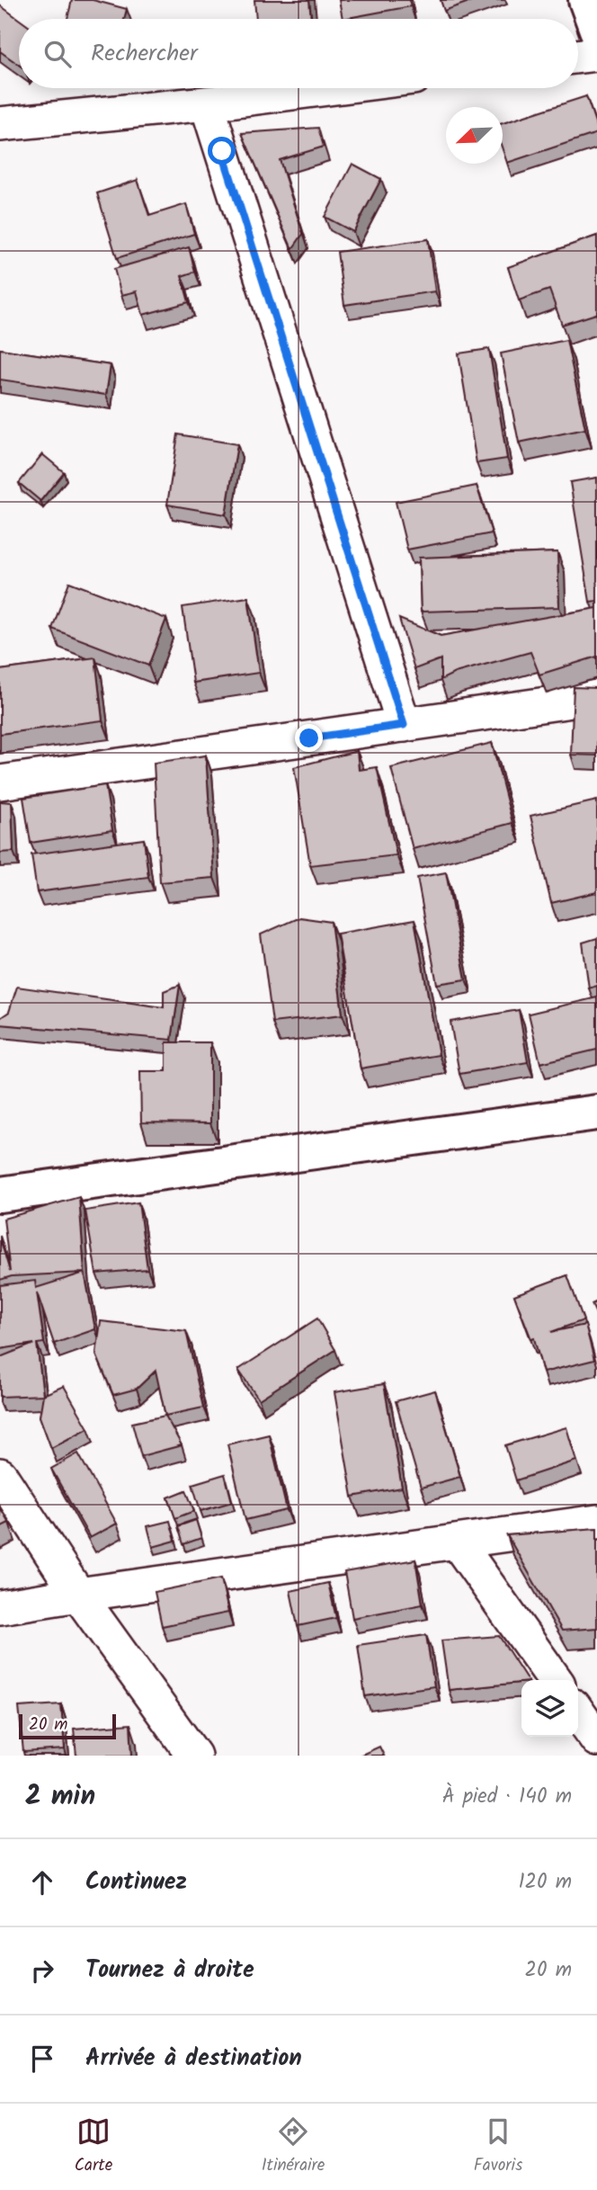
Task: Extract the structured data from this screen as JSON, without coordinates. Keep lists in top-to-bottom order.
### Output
{
  "scale_bar": "20 m",
  "north": "bottom left",
  "page": {
    "search": "Rechercher",
    "scale": "20 m",
    "heading": ["2 min", "À pied · 140 m"],
    "list": [
      ["Continuez", "120 m"],
      ["Tournez à droite", "20 m"],
      "Arrivée à destination"
    ],
    "nav": ["Carte", "Itinéraire", "Favoris"]
  }
}
